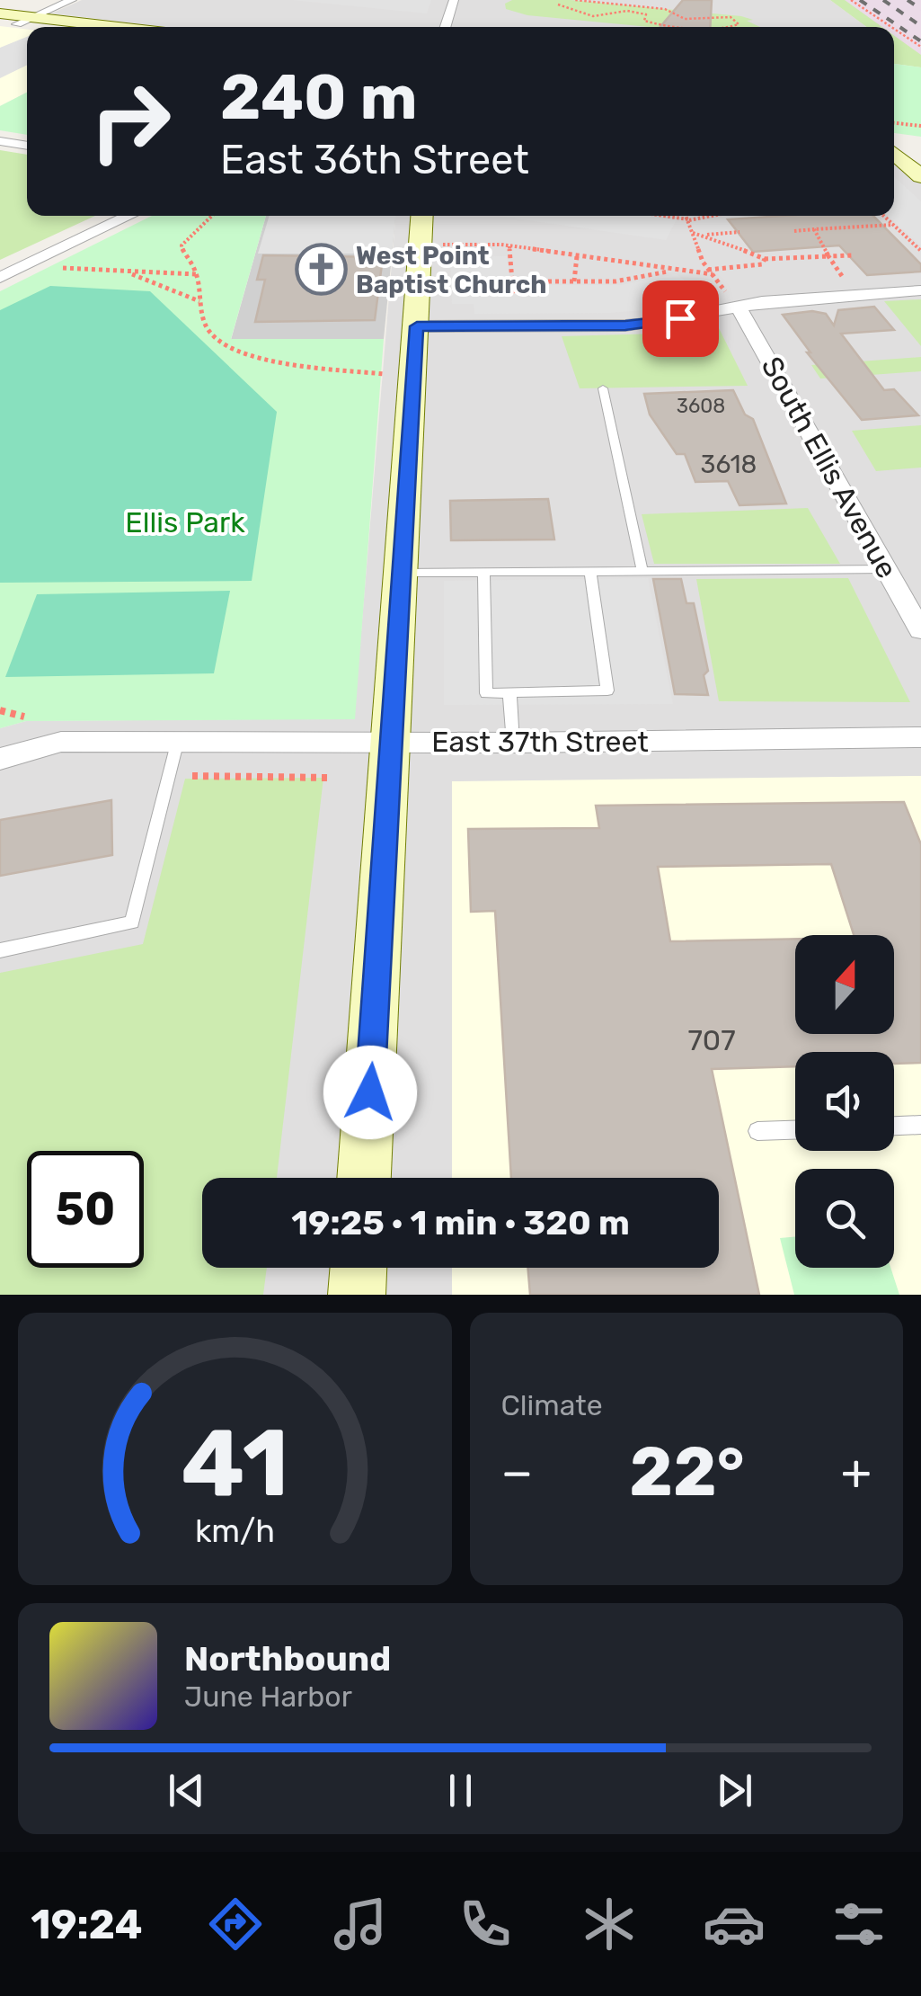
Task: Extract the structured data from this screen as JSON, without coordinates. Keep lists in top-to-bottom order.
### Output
{
  "streets": {
    "street": ["South Ellis Avenue", "East 37th Street"]
  },
  "parks": ["Ellis Park"],
  "places": {
    "church": ["West Point Baptist Church"]
  },
  "house_numbers": ["3608", "3618", "707"],
  "north": "top",
  "page": {
    "turn": ["240 m", "East 36th Street"],
    "limit": "50",
    "trip": "19:25 · 1 min · 320 m",
    "tile": "Climate",
    "heat": ["−", "22°", "+"],
    "song": ["Northbound", "June Harbor"],
    "tabs": "19:24",
    "gauge": ["41", "km/h"]
  }
}
